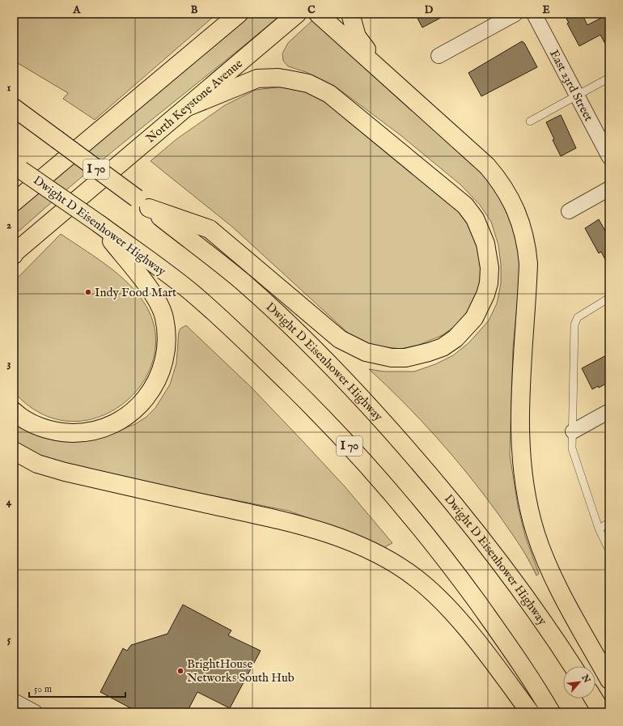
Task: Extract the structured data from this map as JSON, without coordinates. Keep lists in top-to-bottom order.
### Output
{
  "streets": {
    "main road": ["North Keystone Avenue", "I 70", "Dwight D Eisenhower Highway"],
    "street": ["East 23rd Street"]
  },
  "places": ["Indy Food Mart", "BrightHouse Networks South Hub"],
  "scale_bar": "50 m",
  "north": "top right",
  "grid": {
    "columns": [
      "A",
      "B",
      "C",
      "D",
      "E"
    ],
    "rows": [
      "1",
      "2",
      "3",
      "4",
      "5"
    ]
  }
}
